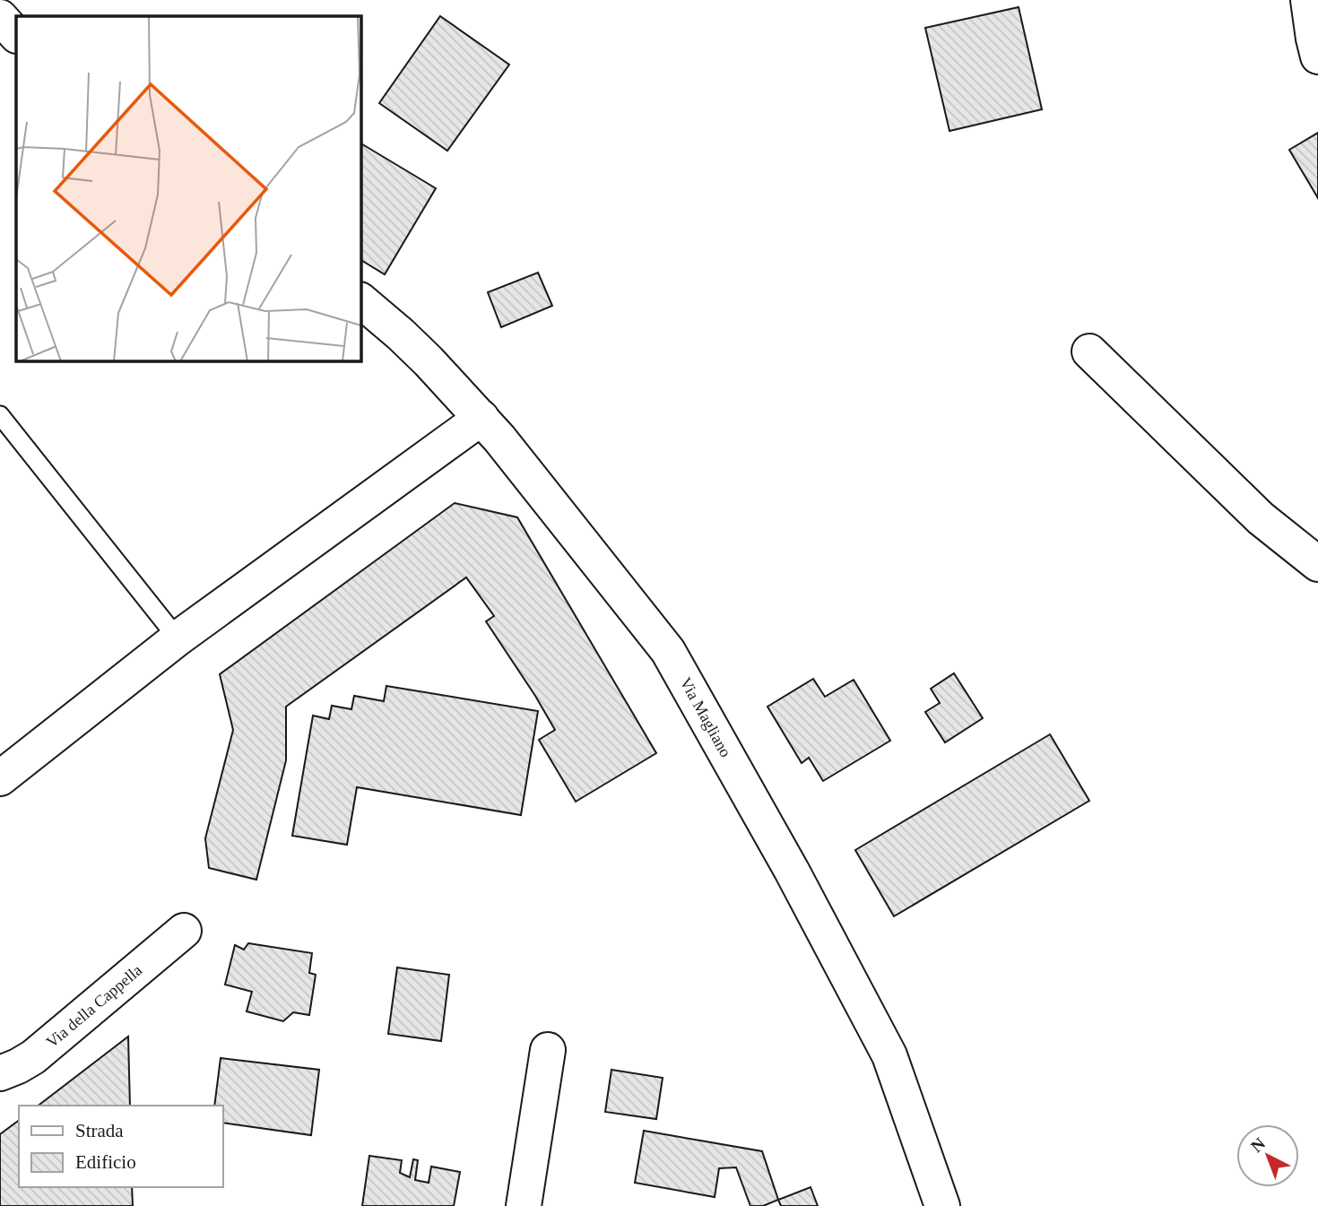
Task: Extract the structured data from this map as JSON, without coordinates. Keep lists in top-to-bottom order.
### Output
{
  "streets": {
    "street": ["Via Magliano", "Via della Cappella"]
  },
  "legend": ["Strada", "Edificio"],
  "north": "top left"
}
